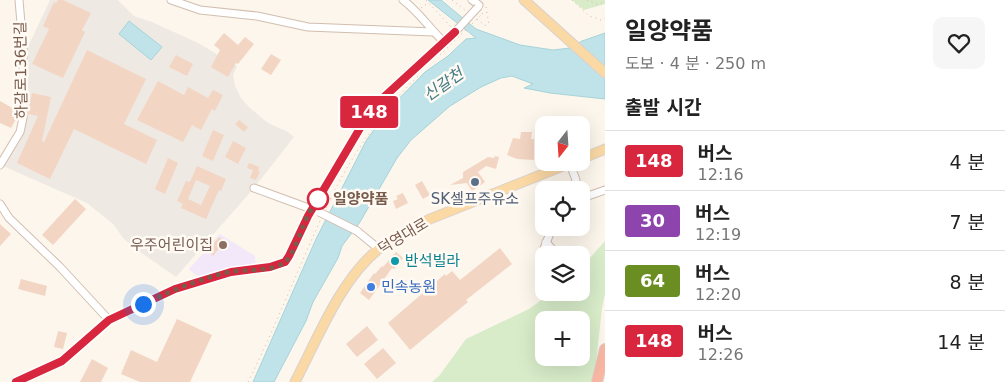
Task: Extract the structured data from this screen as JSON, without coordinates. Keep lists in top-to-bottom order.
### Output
{
  "streets": {
    "main road": ["덕영대로"],
    "street": ["하갈로136번길"]
  },
  "water": ["신갈천"],
  "places": [
    "SK셀프주유소",
    "일양약품",
    "우주어린이집",
    "반석빌라",
    "민속농원"
  ],
  "lines": ["bus line 148"],
  "north": "bottom",
  "page": {
    "on_map": "148",
    "heading": [
      ["일양약품", "도보 · 4 분 · 250 m"],
      "출발 시간"
    ],
    "map_buttons": "+",
    "list": [
      {
        "mark": "148",
        "name": "버스",
        "note": "12:16",
        "value": "4 분"
      },
      {
        "mark": "30",
        "name": "버스",
        "note": "12:19",
        "value": "7 분"
      },
      {
        "mark": "64",
        "name": "버스",
        "note": "12:20",
        "value": "8 분"
      },
      {
        "mark": "148",
        "name": "버스",
        "note": "12:26",
        "value": "14 분"
      }
    ]
  }
}
